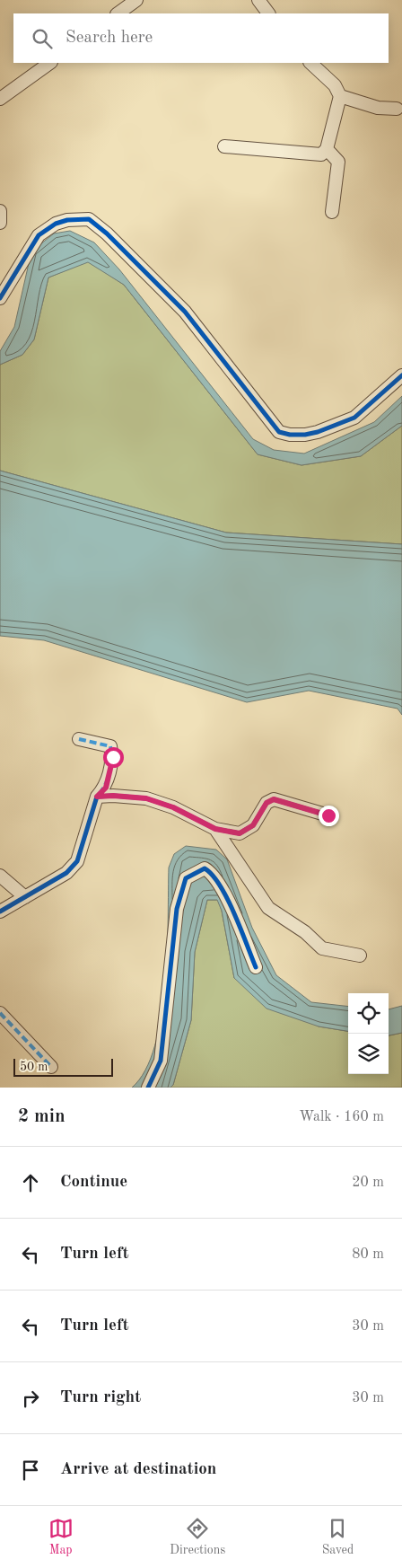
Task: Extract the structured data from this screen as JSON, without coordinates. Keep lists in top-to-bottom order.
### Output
{
  "scale_bar": "50 m",
  "page": {
    "search": "Search here",
    "scale": "50 m",
    "heading": ["2 min", "Walk · 160 m"],
    "list": [
      ["Continue", "20 m"],
      ["Turn left", "80 m"],
      ["Turn left", "30 m"],
      ["Turn right", "30 m"],
      "Arrive at destination"
    ],
    "nav": ["Map", "Directions", "Saved"]
  }
}
